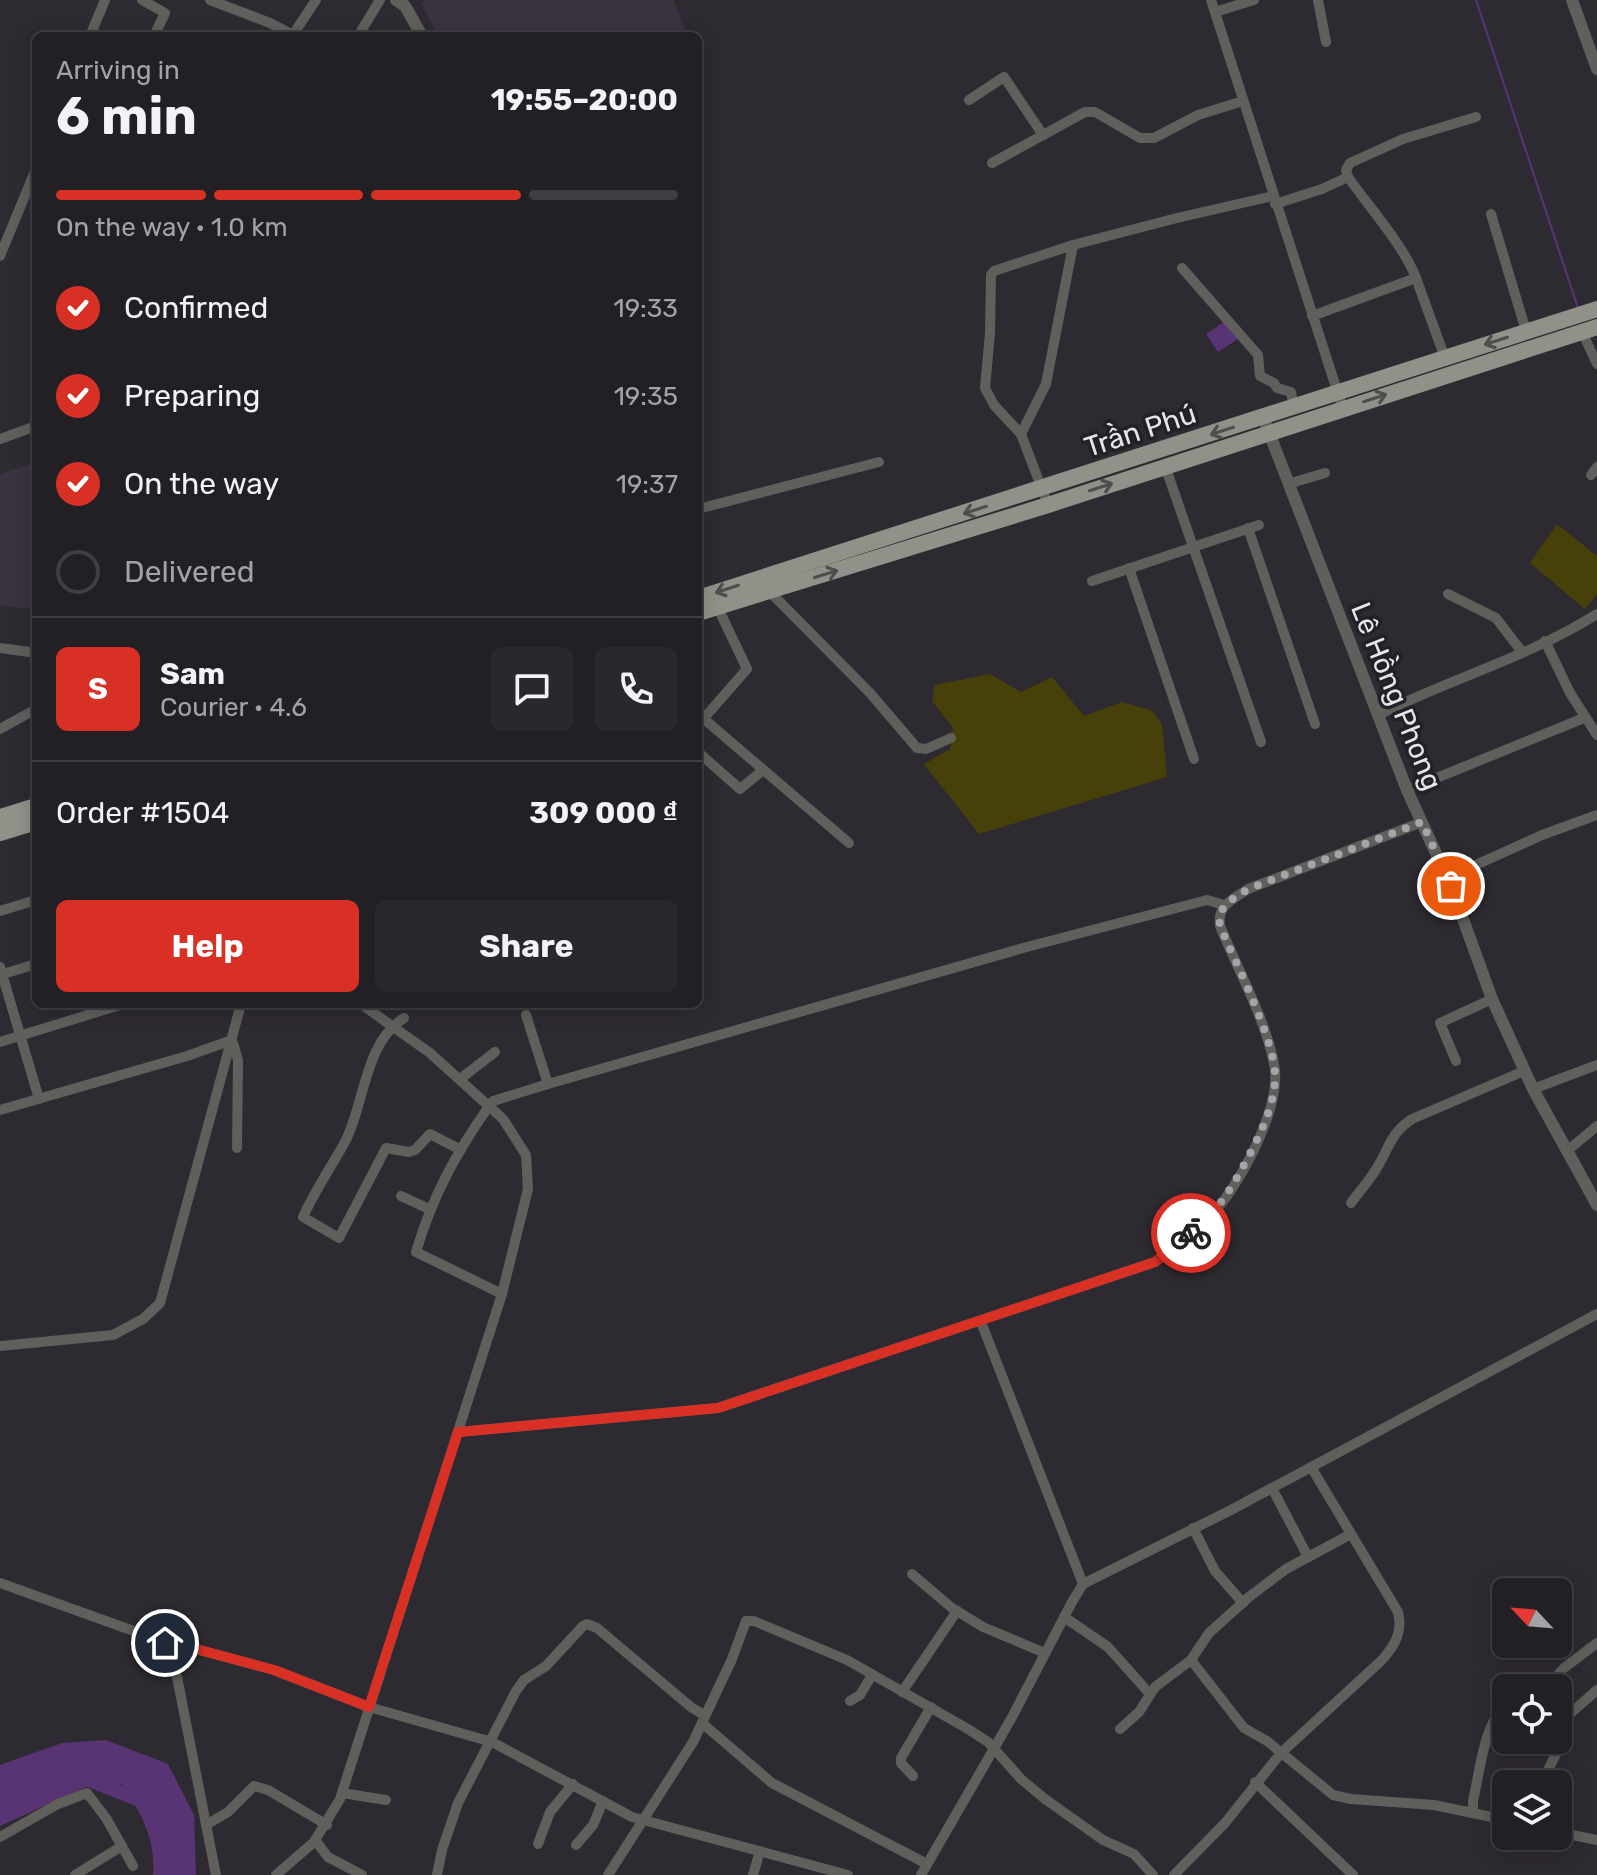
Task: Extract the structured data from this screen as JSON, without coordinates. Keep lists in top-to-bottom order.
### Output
{
  "streets": {
    "main road": ["Trần Phú"],
    "street": ["Lê Hồng Phong"]
  },
  "crossings": [
    ["Trần Phú", "Lê Hồng Phong"]
  ],
  "north": "top left",
  "page": {
    "heading": ["6 min", "Arriving in", "19:55–20:00"],
    "panel": [
      "Sam",
      "Courier · 4.6",
      "Order #1504",
      "309 000 ₫"
    ],
    "bar": "On the way · 1.0 km",
    "list": [
      ["Confirmed", "19:33"],
      ["Preparing", "19:35"],
      ["On the way", "19:37"],
      "Delivered"
    ],
    "round": "S",
    "buttons": ["Help", "Share"]
  }
}
